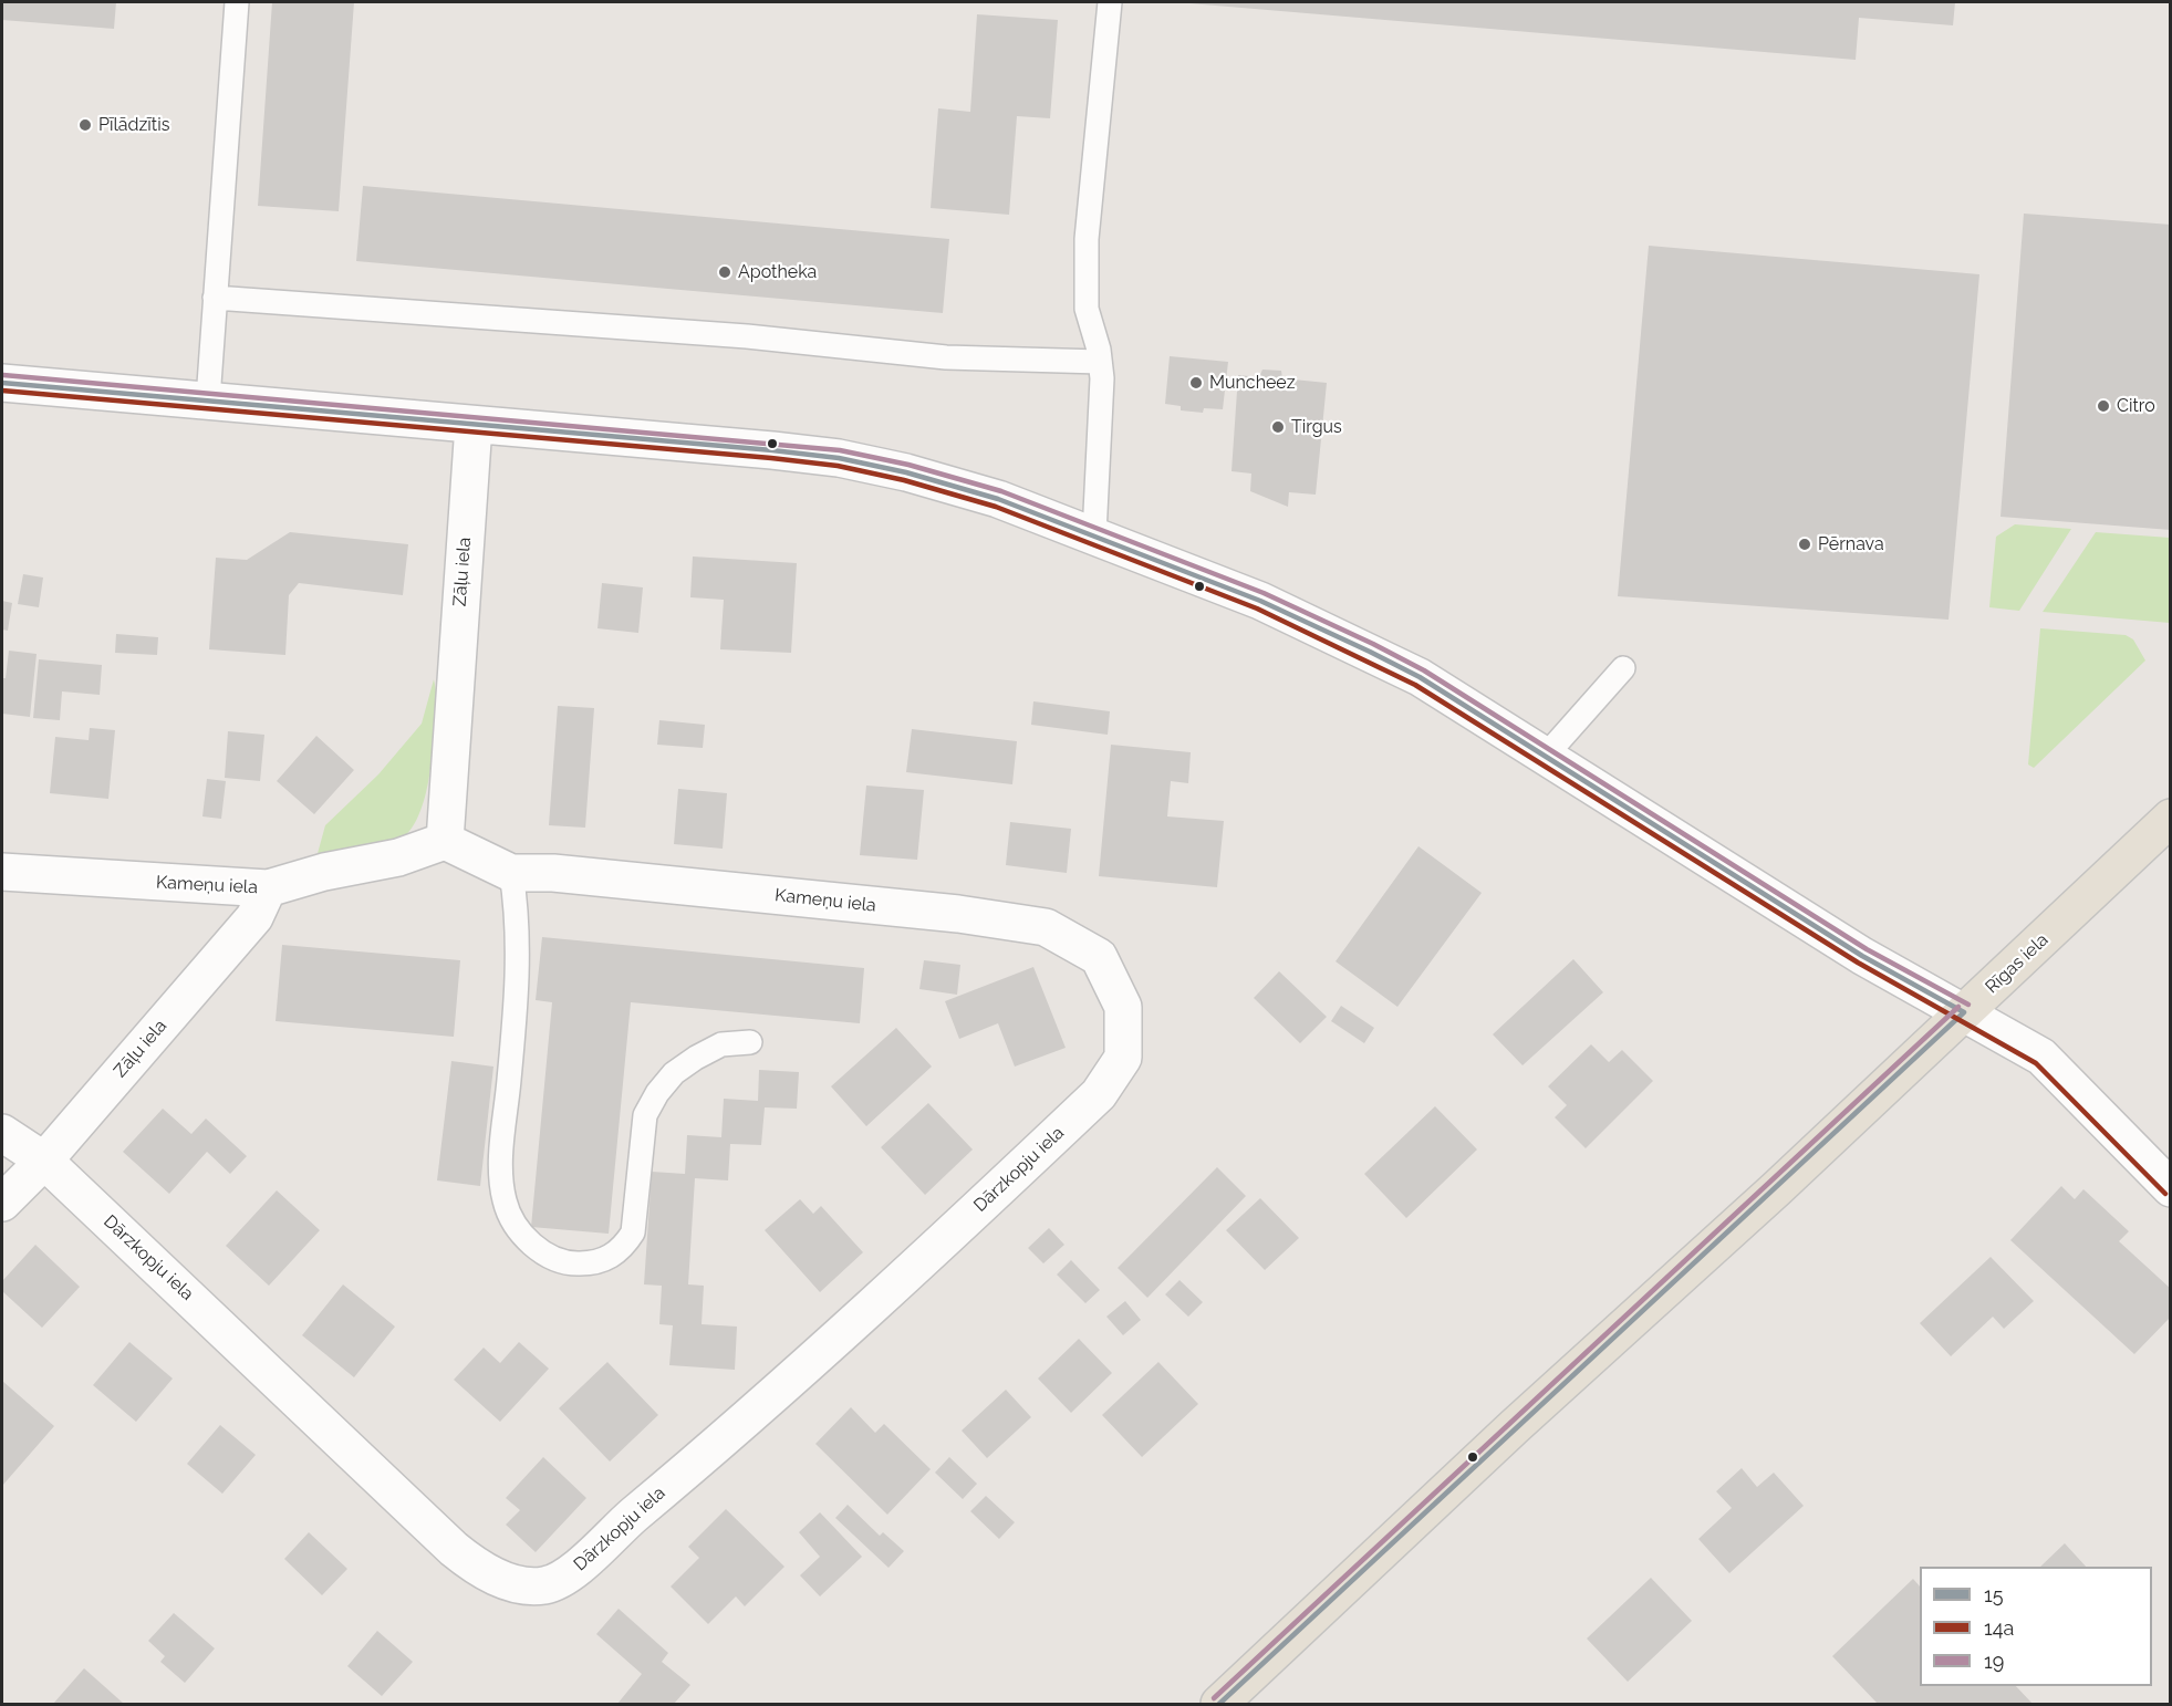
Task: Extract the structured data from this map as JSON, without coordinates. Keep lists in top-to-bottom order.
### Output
{
  "streets": {
    "main road": ["Rīgas iela"],
    "street": ["Zāļu iela", "Kameņu iela", "Dārzkopju iela"]
  },
  "crossings": [
    ["Zāļu iela", "Kameņu iela"],
    ["Zāļu iela", "Dārzkopju iela"],
    ["Kameņu iela", "Dārzkopju iela"]
  ],
  "places": [
    "Pīlādzītis",
    "Apotheka",
    "Muncheez",
    "Citro",
    "Tirgus",
    "Pērnava"
  ],
  "lines": ["transit line 19", "transit line 15", "transit line 14a"],
  "legend": ["15", "14a", "19"]
}
